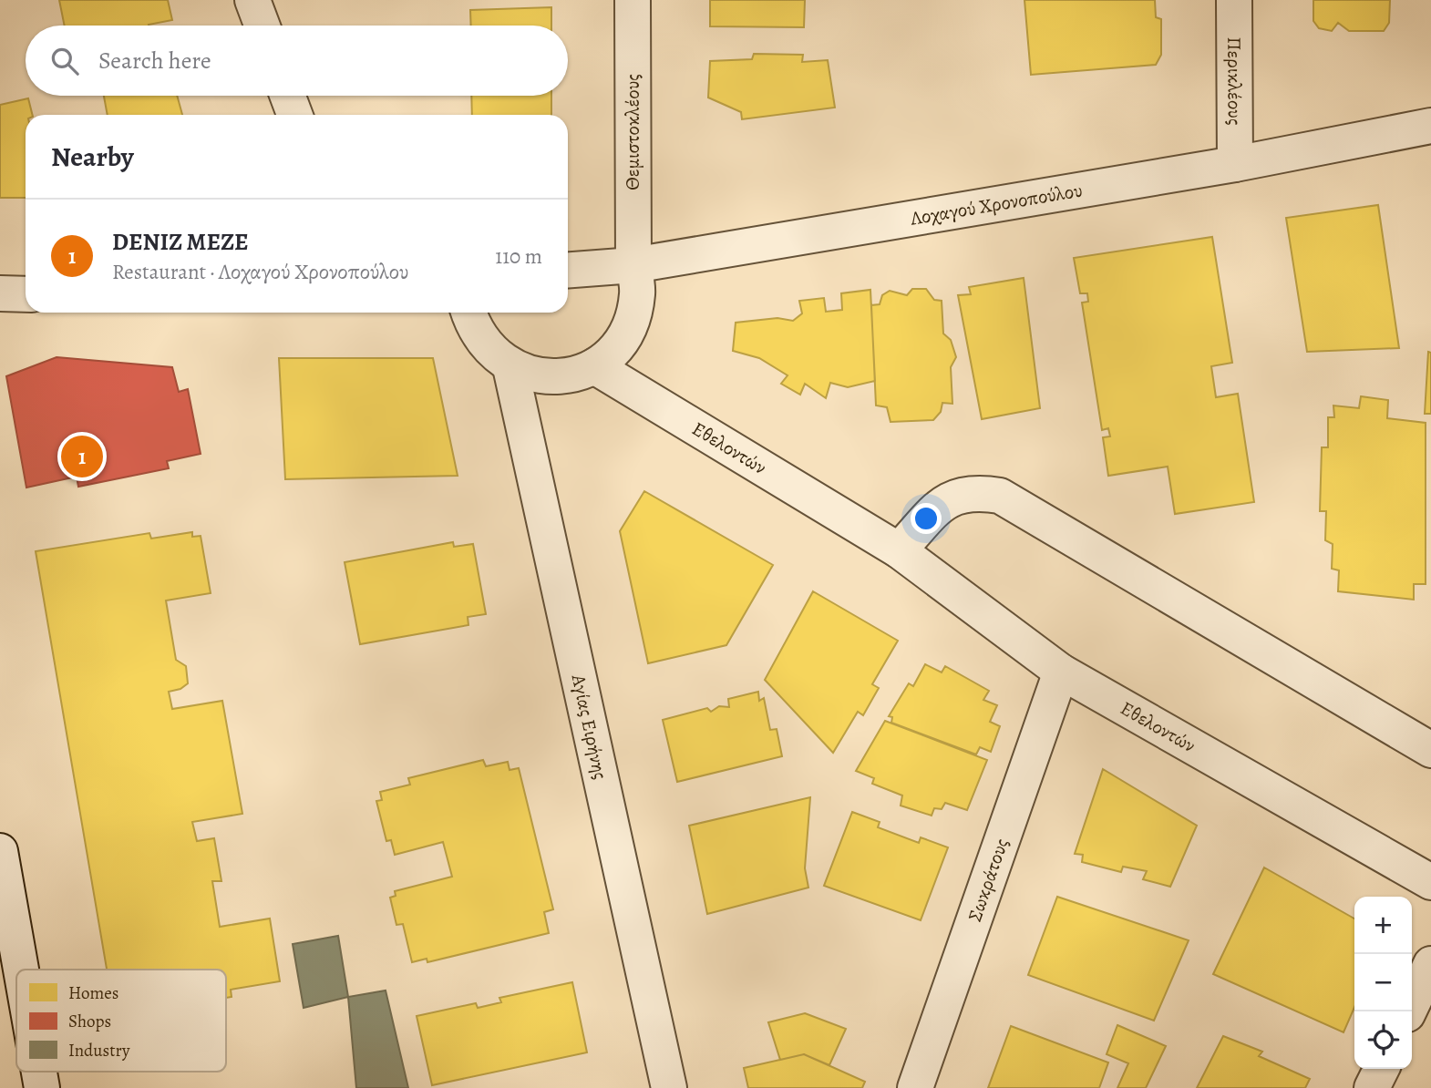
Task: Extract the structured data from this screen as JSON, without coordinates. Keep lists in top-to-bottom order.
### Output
{
  "streets": {
    "street": [
      "Περικλέους",
      "Θεμιστοκλέους",
      "Λοχαγού Χρονοπούλου",
      "Εθελοντών",
      "Αγίας Ειρήνης",
      "Σωκράτους"
    ]
  },
  "crossings": [
    ["Περικλέους", "Λοχαγού Χρονοπούλου"],
    ["Θεμιστοκλέους", "Λοχαγού Χρονοπούλου"],
    ["Θεμιστοκλέους", "Εθελοντών"],
    ["Εθελοντών", "Σωκράτους"]
  ],
  "legend": ["Homes", "Shops", "Industry"],
  "page": {
    "search": "Search here",
    "heading": "Nearby",
    "list": [
      {
        "mark": "1",
        "name": "DENIZ MEZE",
        "note": "Restaurant · Λοχαγού Χρονοπούλου",
        "value": "110 m"
      }
    ],
    "pins": "1",
    "map_buttons": ["+", "−"]
  }
}
